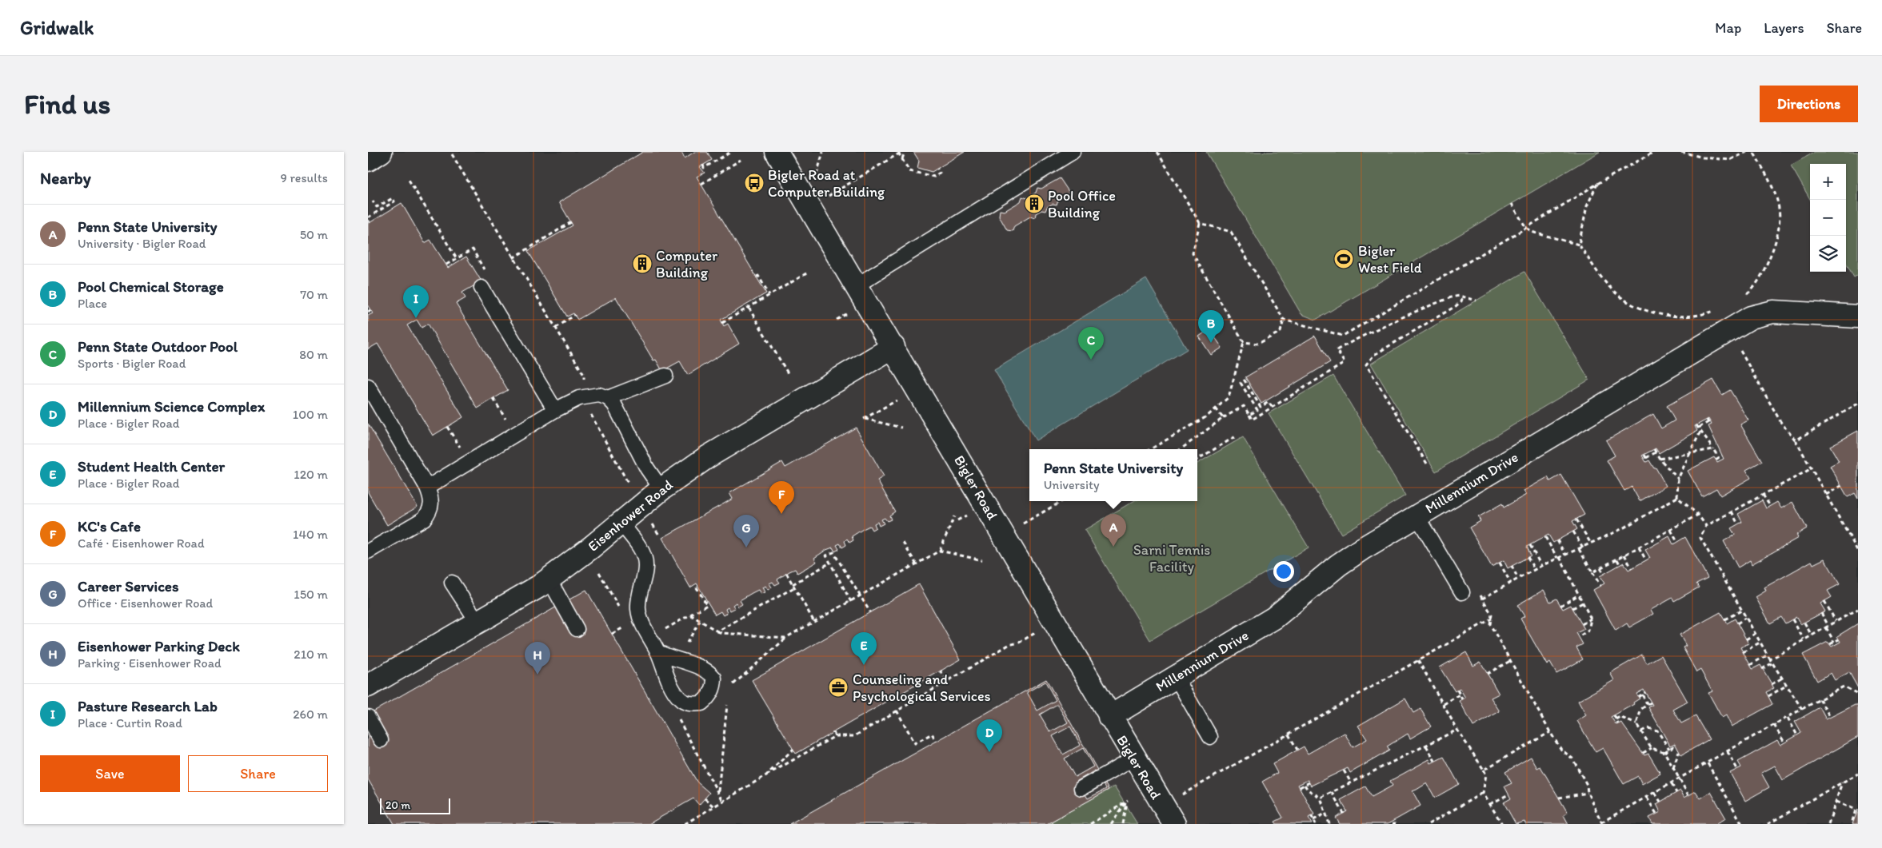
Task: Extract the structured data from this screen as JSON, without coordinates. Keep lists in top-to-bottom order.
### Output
{
  "streets": {
    "street": ["Millennium Drive", "Bigler Road", "Eisenhower Road"]
  },
  "crossings": [
    ["Millennium Drive", "Bigler Road"],
    ["Bigler Road", "Eisenhower Road"]
  ],
  "parks": ["Sarni Tennis Facility"],
  "places": {
    "bus stop": ["Bigler Road at Computer Building"],
    "building": ["Pool Office Building", "Computer Building"],
    "sports": ["Bigler West Field"],
    "office": ["Counseling and Psychological Services"]
  },
  "scale_bar": "20 m",
  "page": {
    "header": "Gridwalk",
    "nav": ["Map", "Layers", "Share"],
    "buttons": [
      "Directions",
      ["Save", "Share"]
    ],
    "title": "Find us",
    "heading": ["Nearby", "9 results"],
    "map_buttons": ["+", "−"],
    "list": [
      {
        "mark": "A",
        "name": "Penn State University",
        "note": "University · Bigler Road",
        "value": "50 m"
      },
      {
        "mark": "B",
        "name": "Pool Chemical Storage",
        "note": "Place",
        "value": "70 m"
      },
      {
        "mark": "C",
        "name": "Penn State Outdoor Pool",
        "note": "Sports · Bigler Road",
        "value": "80 m"
      },
      {
        "mark": "D",
        "name": "Millennium Science Complex",
        "note": "Place · Bigler Road",
        "value": "100 m"
      },
      {
        "mark": "E",
        "name": "Student Health Center",
        "note": "Place · Bigler Road",
        "value": "120 m"
      },
      {
        "mark": "F",
        "name": "KC's Cafe",
        "note": "Café · Eisenhower Road",
        "value": "140 m"
      },
      {
        "mark": "G",
        "name": "Career Services",
        "note": "Office · Eisenhower Road",
        "value": "150 m"
      },
      {
        "mark": "H",
        "name": "Eisenhower Parking Deck",
        "note": "Parking · Eisenhower Road",
        "value": "210 m"
      },
      {
        "mark": "I",
        "name": "Pasture Research Lab",
        "note": "Place · Curtin Road",
        "value": "260 m"
      }
    ],
    "pins": [
      "I",
      "B",
      "C",
      "F",
      "A",
      "G",
      "E",
      "H",
      "D"
    ],
    "popup": ["Penn State University", "University"],
    "scale": "20 m"
  }
}
